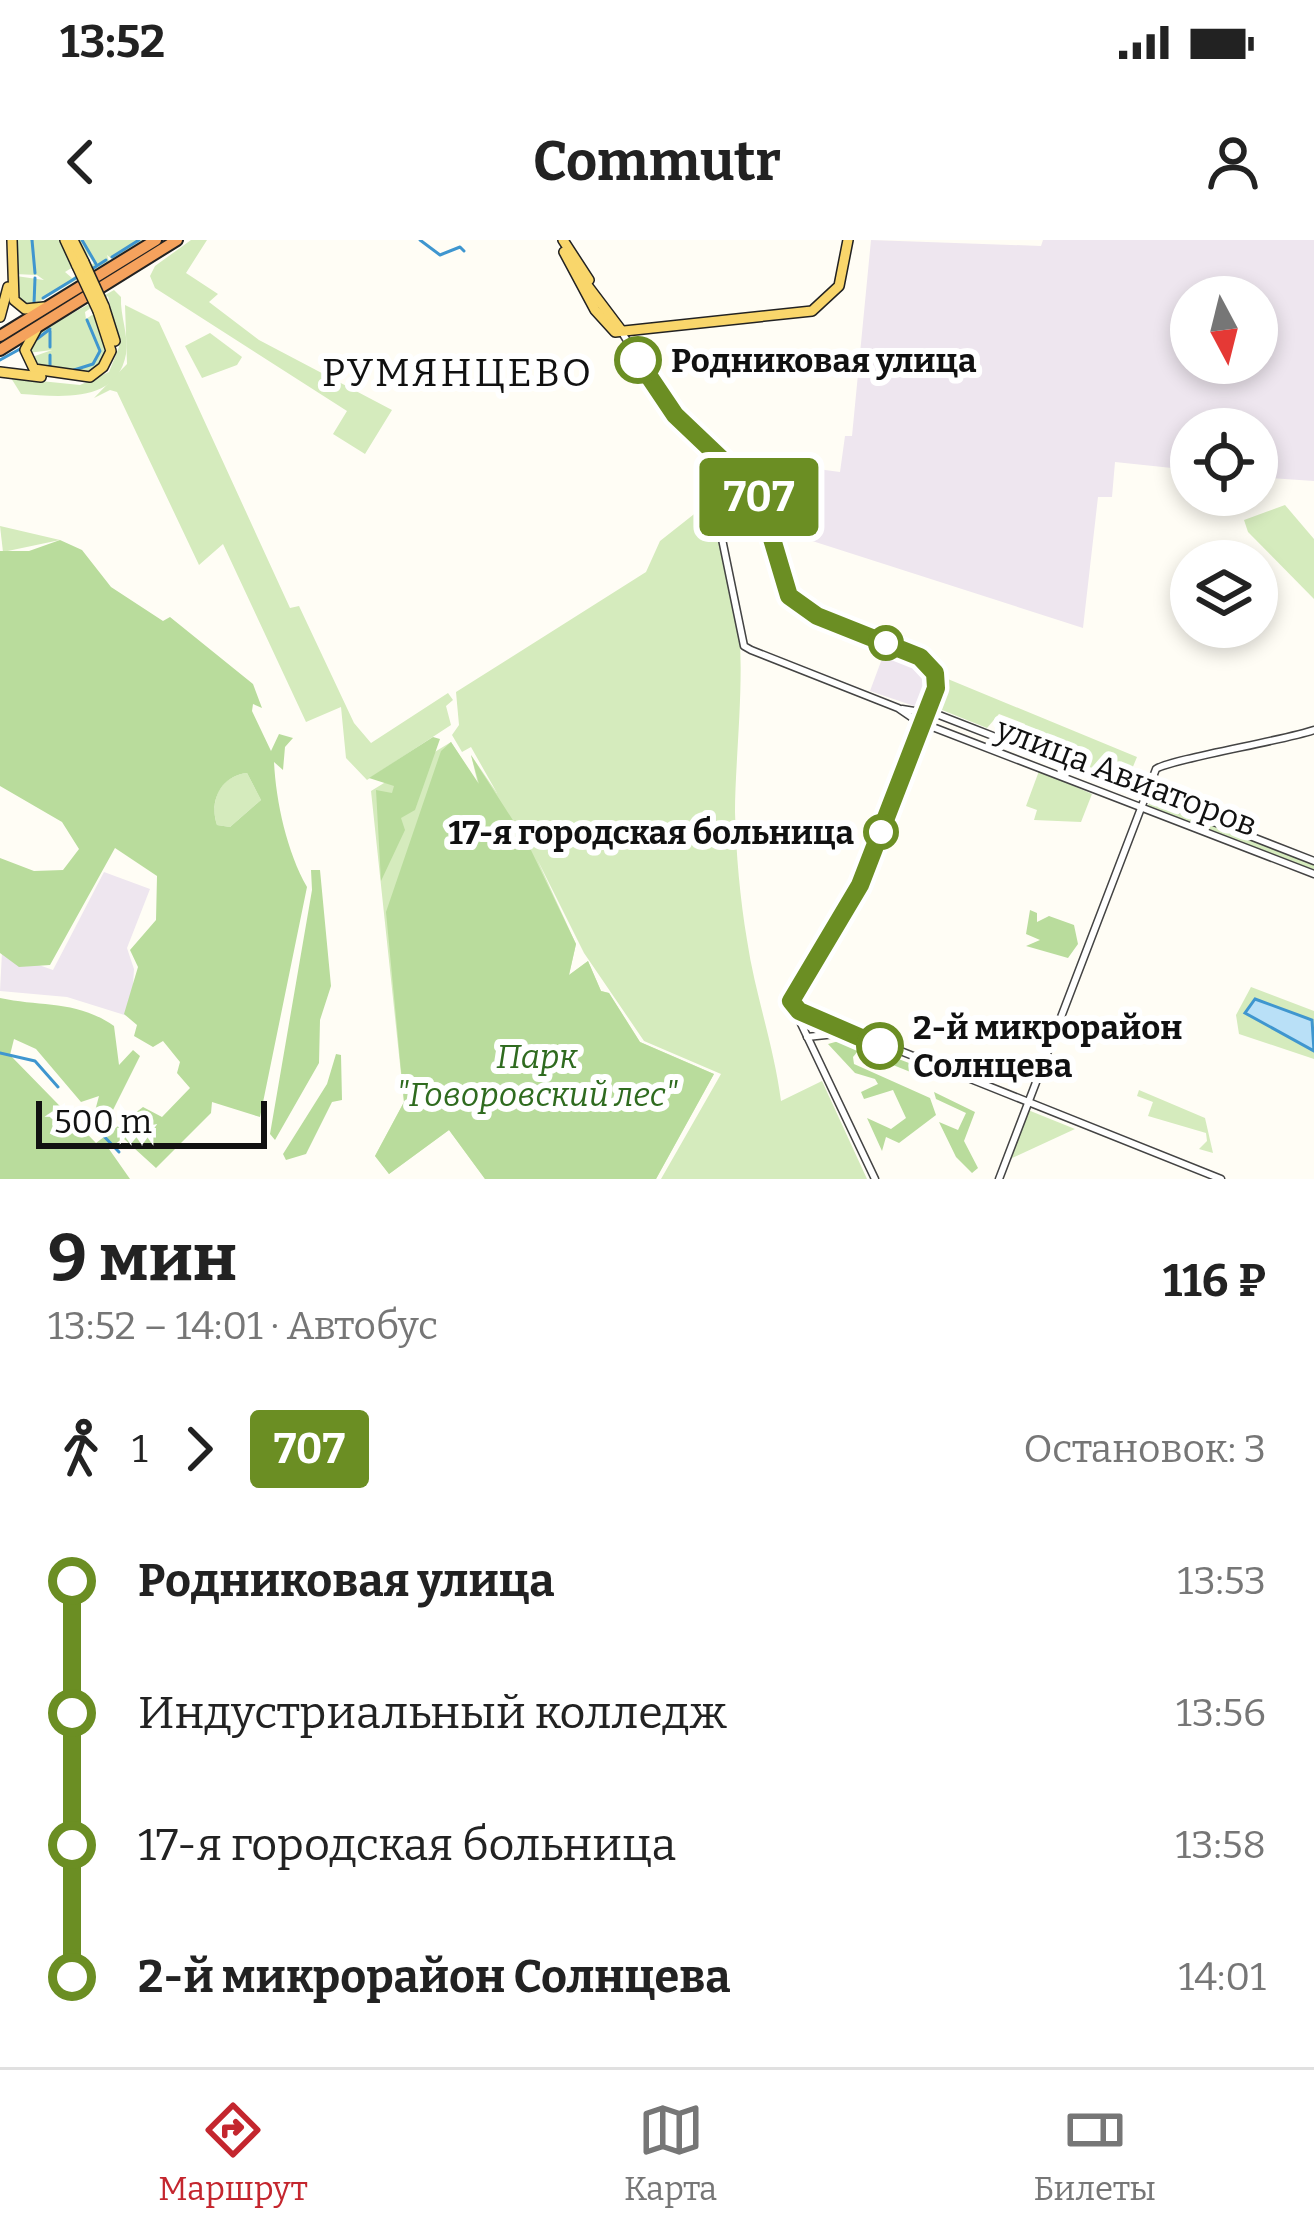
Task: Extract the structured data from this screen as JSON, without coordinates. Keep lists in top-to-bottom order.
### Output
{
  "streets": {
    "street": ["улица Авиаторов"]
  },
  "districts": ["РУМЯНЦЕВО"],
  "parks": ["Парк \"Говоровский лес\""],
  "places": ["Родниковая улица", "17-я городская больница", "2-й микрорайон Солнцева"],
  "lines": ["bus line 707"],
  "scale_bar": "500 m",
  "north": "bottom",
  "page": {
    "status": "13:52",
    "header": "Commutr",
    "on_map": "707",
    "scale": "500 m",
    "heading": ["9 мин", "13:52 – 14:01 · Автобус", "116 ₽"],
    "legs": ["1", "707", "Остановок: 3"],
    "list": [
      {
        "name": "Родниковая улица",
        "value": "13:53"
      },
      {
        "name": "Индустриальный колледж",
        "value": "13:56"
      },
      {
        "name": "17-я городская больница",
        "value": "13:58"
      },
      {
        "name": "2-й микрорайон Солнцева",
        "value": "14:01"
      }
    ],
    "tabs": ["Маршрут", "Карта", "Билеты"]
  }
}
